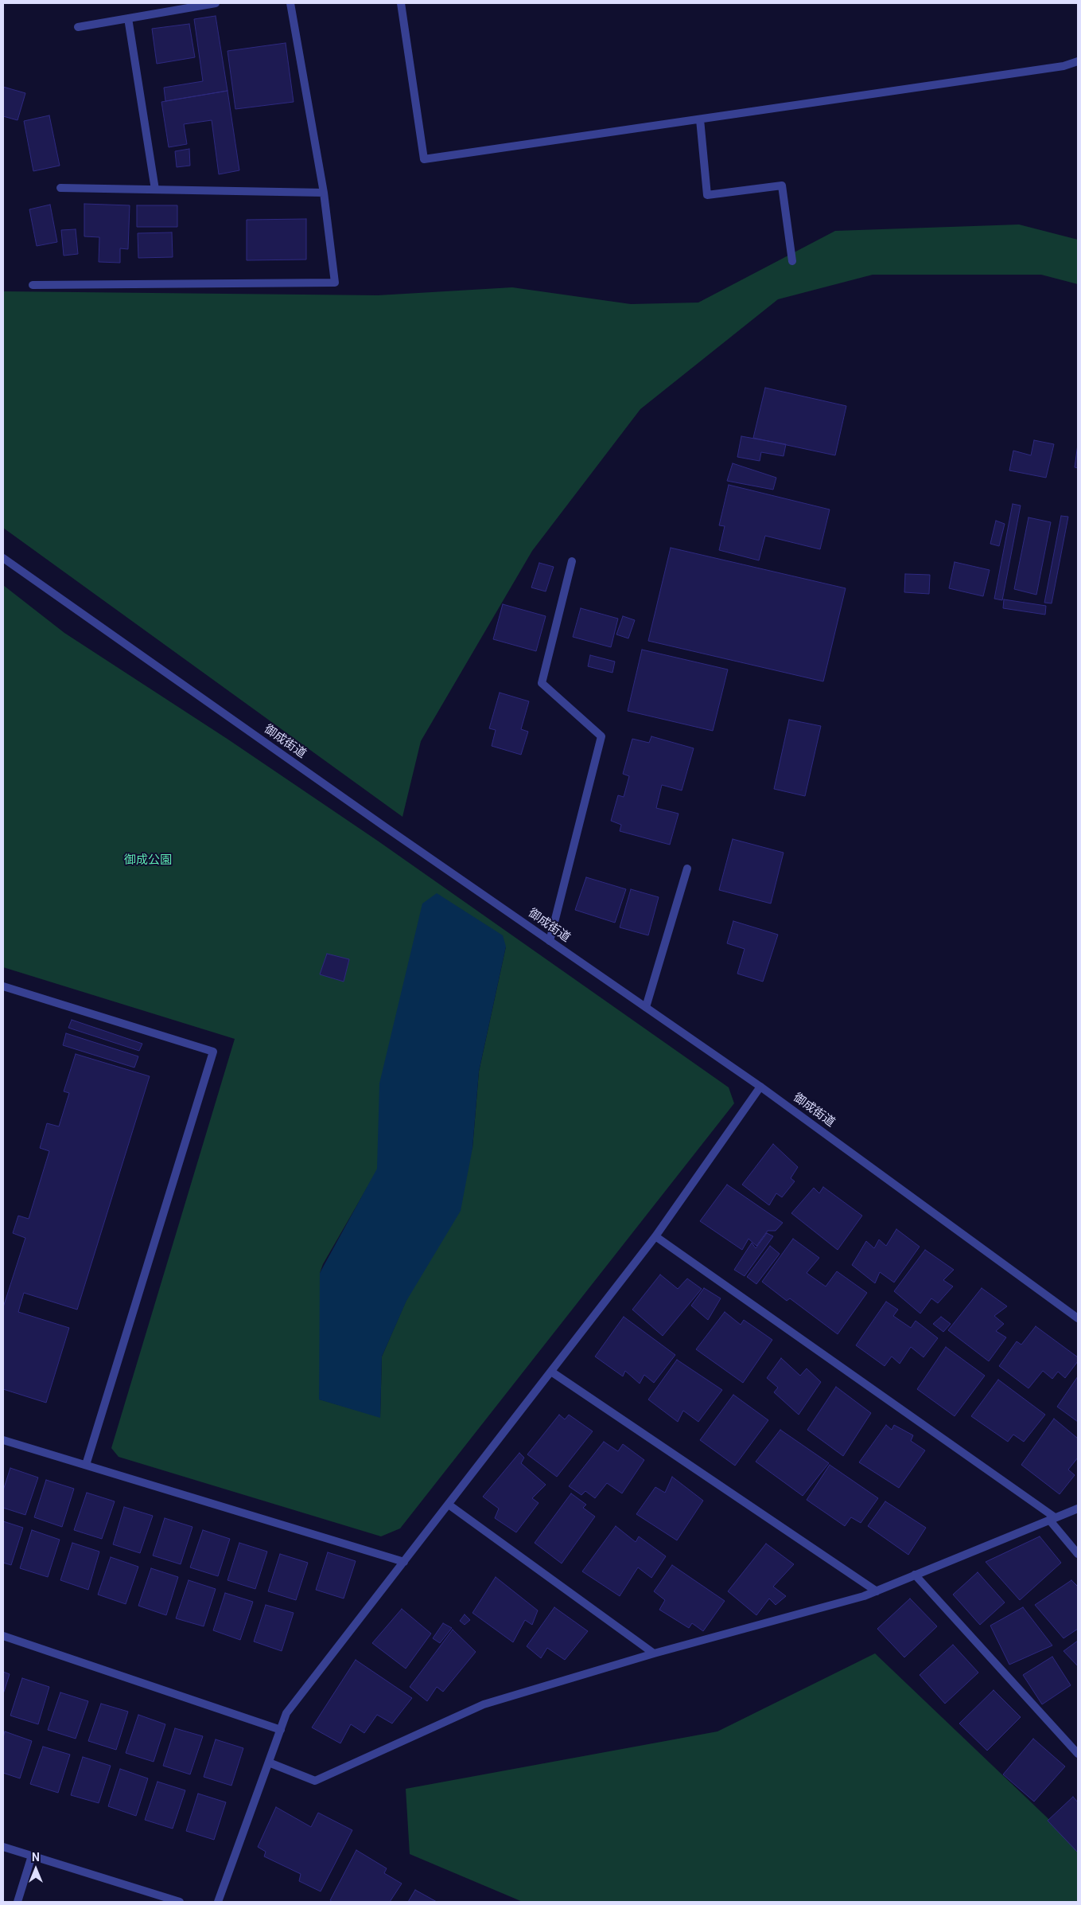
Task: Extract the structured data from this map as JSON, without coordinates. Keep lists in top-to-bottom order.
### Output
{
  "streets": {
    "street": ["御成街道"]
  },
  "parks": ["御成公園"],
  "north": "top"
}
